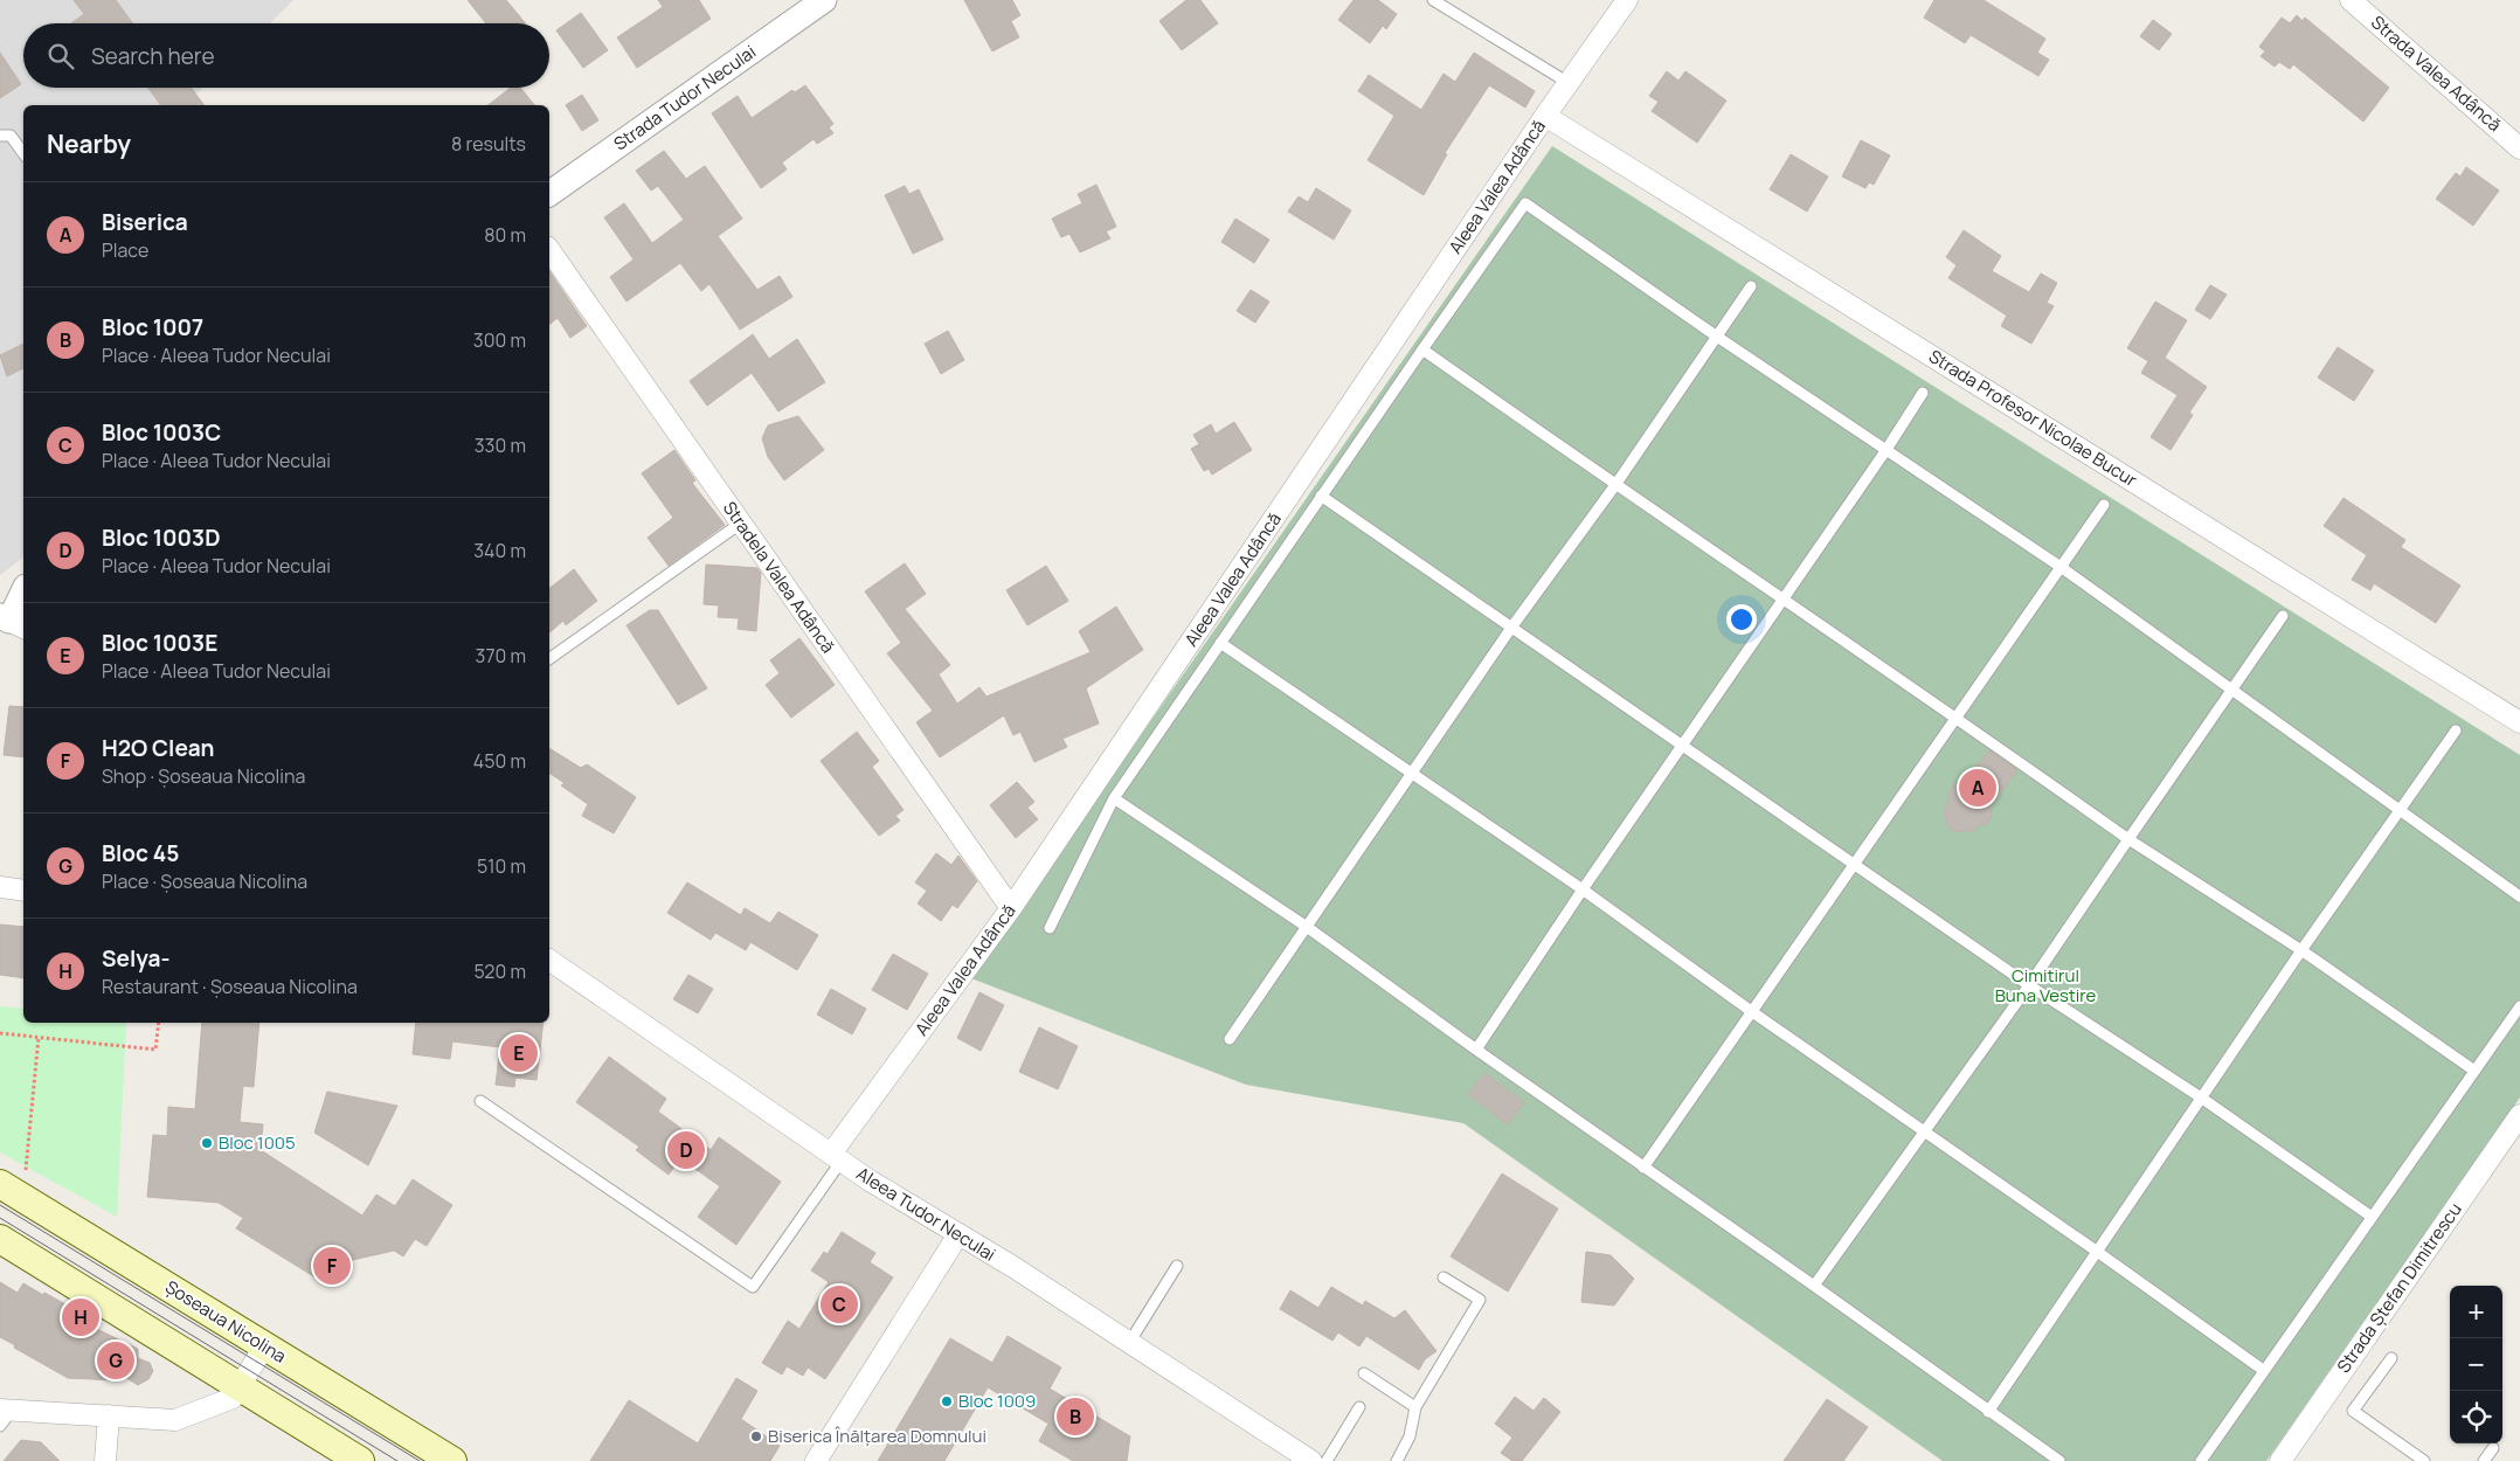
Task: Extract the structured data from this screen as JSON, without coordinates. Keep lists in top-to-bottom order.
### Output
{
  "streets": {
    "main road": ["Șoseaua Nicolina"],
    "street": [
      "Strada Valea Adâncă",
      "Strada Tudor Neculai",
      "Aleea Valea Adâncă",
      "Strada Profesor Nicolae Bucur",
      "Stradela Valea Adâncă",
      "Aleea Tudor Neculai",
      "Strada Ștefan Dimitrescu"
    ]
  },
  "crossings": [
    ["Aleea Valea Adâncă", "Strada Profesor Nicolae Bucur"],
    ["Aleea Valea Adâncă", "Stradela Valea Adâncă"],
    ["Aleea Valea Adâncă", "Aleea Tudor Neculai"]
  ],
  "parks": ["Cimitirul Buna Vestire"],
  "places": ["Bloc 1005", "Bloc 1009", "Biserica Înălțarea Domnului"],
  "page": {
    "search": "Search here",
    "heading": ["Nearby", "8 results"],
    "list": [
      {
        "mark": "A",
        "name": "Biserica",
        "note": "Place",
        "value": "80 m"
      },
      {
        "mark": "B",
        "name": "Bloc 1007",
        "note": "Place · Aleea Tudor Neculai",
        "value": "300 m"
      },
      {
        "mark": "C",
        "name": "Bloc 1003C",
        "note": "Place · Aleea Tudor Neculai",
        "value": "330 m"
      },
      {
        "mark": "D",
        "name": "Bloc 1003D",
        "note": "Place · Aleea Tudor Neculai",
        "value": "340 m"
      },
      {
        "mark": "E",
        "name": "Bloc 1003E",
        "note": "Place · Aleea Tudor Neculai",
        "value": "370 m"
      },
      {
        "mark": "F",
        "name": "H2O Clean",
        "note": "Shop · Șoseaua Nicolina",
        "value": "450 m"
      },
      {
        "mark": "G",
        "name": "Bloc 45",
        "note": "Place · Șoseaua Nicolina",
        "value": "510 m"
      },
      {
        "mark": "H",
        "name": "Selya-",
        "note": "Restaurant · Șoseaua Nicolina",
        "value": "520 m"
      }
    ],
    "pins": [
      "A",
      "E",
      "D",
      "F",
      "C",
      "H",
      "G",
      "B"
    ],
    "map_buttons": ["+", "−"]
  }
}
